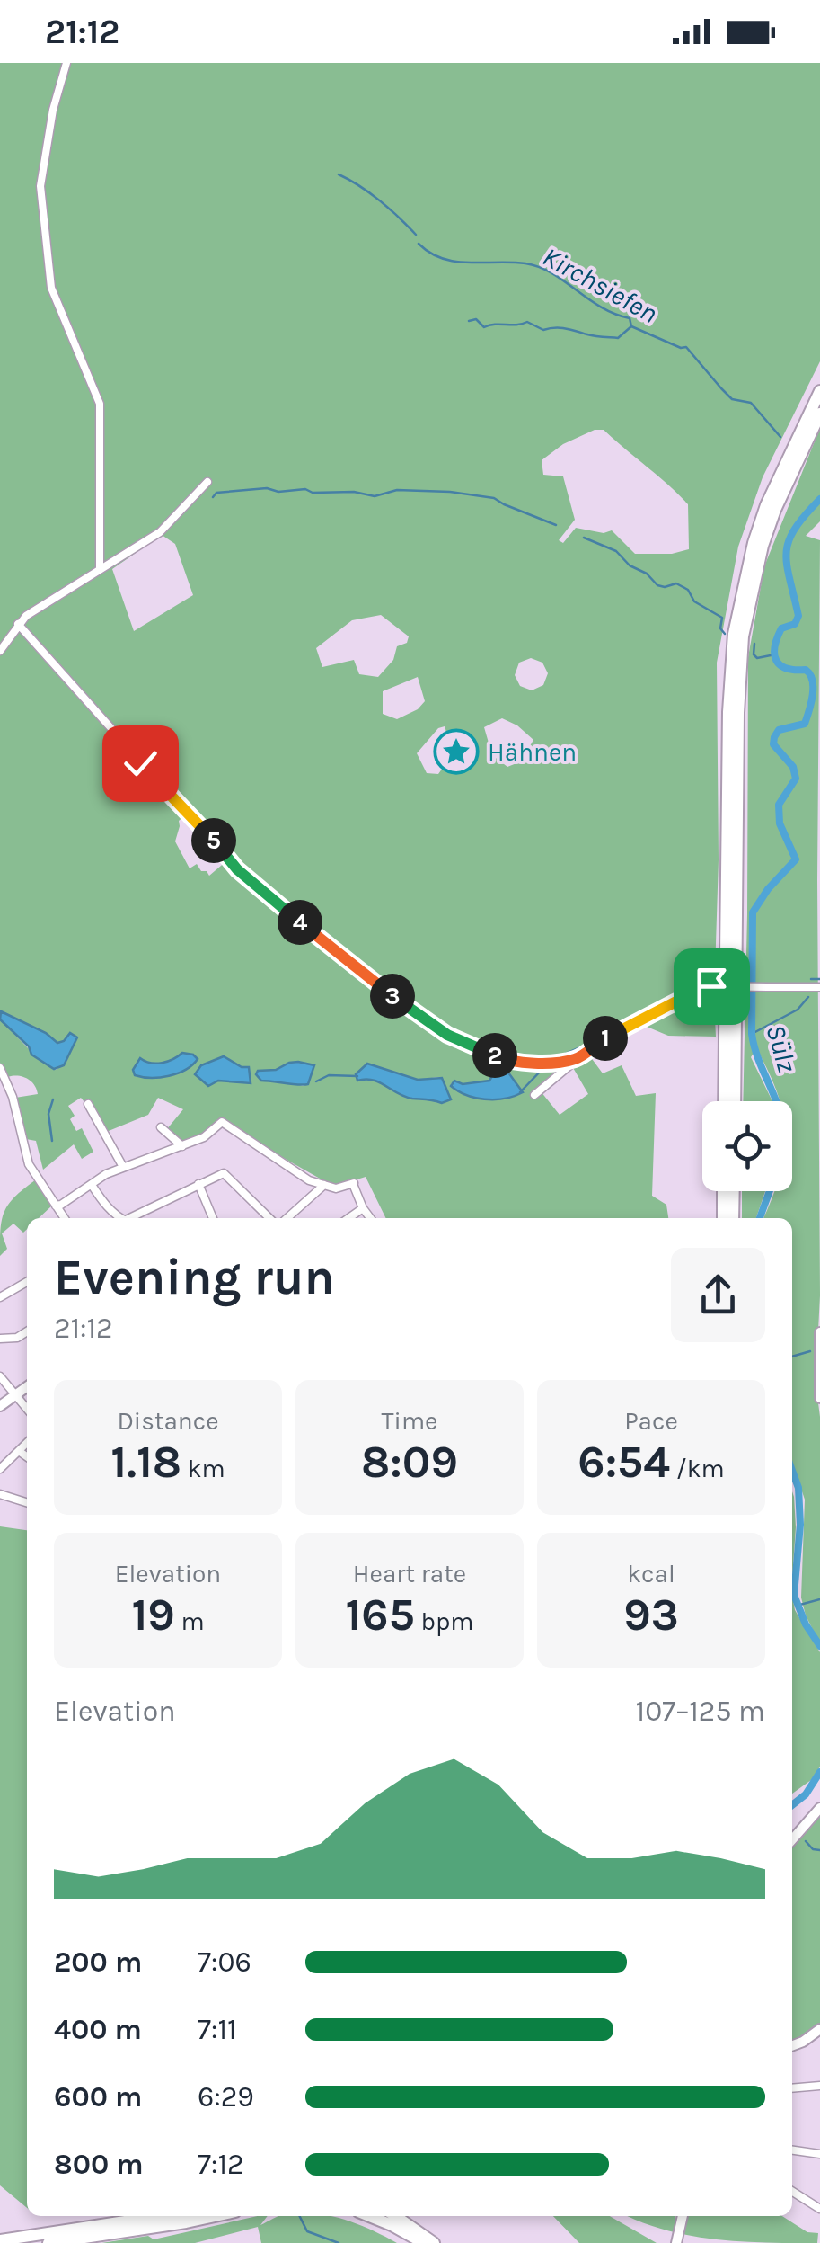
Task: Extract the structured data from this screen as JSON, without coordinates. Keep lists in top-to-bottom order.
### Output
{
  "water": ["Kirchsiefen", "Sülz"],
  "places": {
    "place": ["Hähnen"]
  },
  "page": {
    "status": "21:12",
    "pins": [
      "5",
      "4",
      "3",
      "1",
      "2"
    ],
    "heading": ["Evening run", "21:12"],
    "stats": [
      ["Distance", "1.18 km"],
      ["Time", "8:09"],
      ["Pace", "6:54 /km"],
      ["Elevation", "19 m"],
      ["Heart rate", "165 bpm"],
      ["kcal", "93"]
    ],
    "chart": ["Elevation", "107–125 m"],
    "list": [
      {
        "name": "200 m",
        "note": "7:06"
      },
      {
        "name": "400 m",
        "note": "7:11"
      },
      {
        "name": "600 m",
        "note": "6:29"
      },
      {
        "name": "800 m",
        "note": "7:12"
      }
    ]
  }
}
